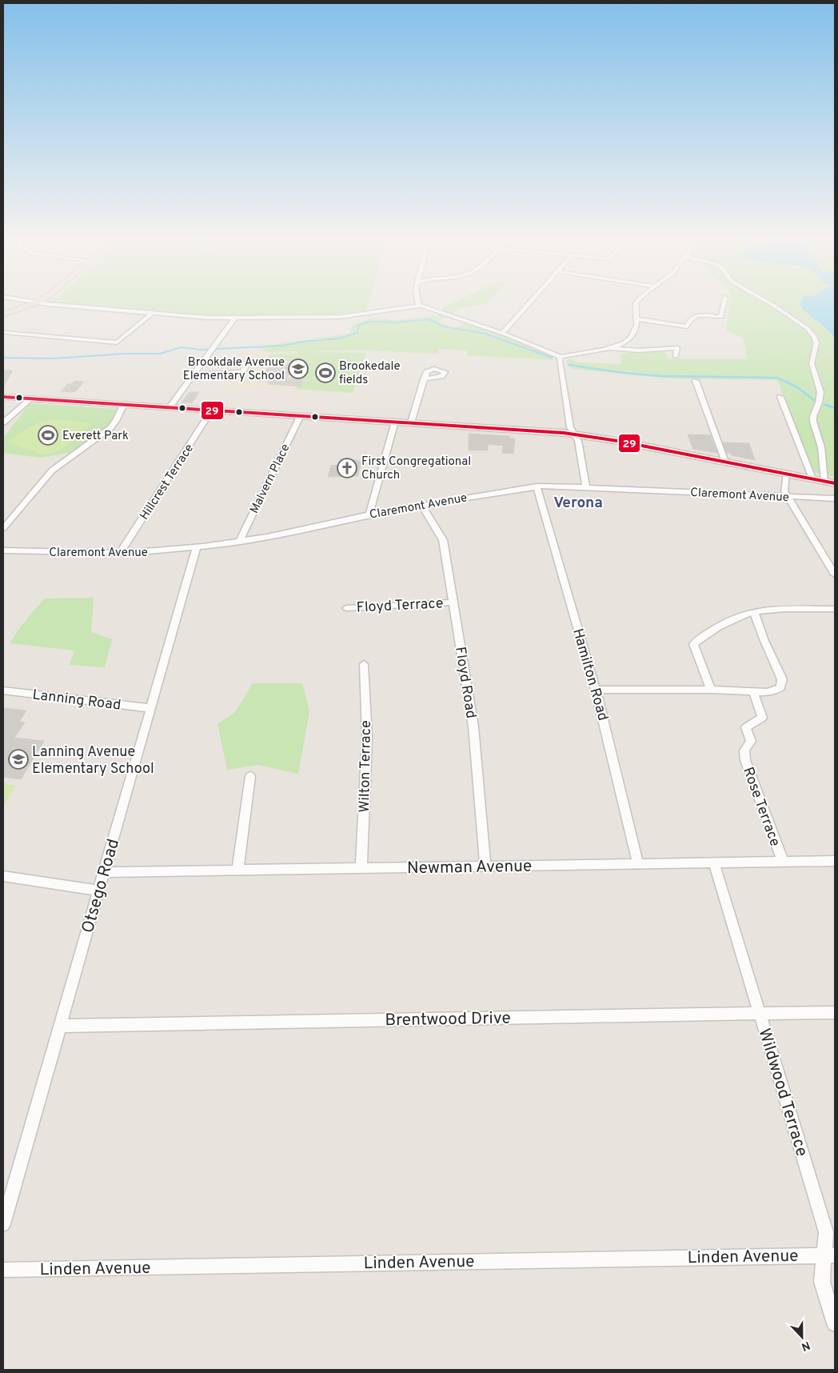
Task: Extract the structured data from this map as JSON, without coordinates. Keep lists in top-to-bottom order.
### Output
{
  "streets": {
    "street": [
      "Malvern Place",
      "Hillcrest Terrace",
      "Claremont Avenue",
      "Floyd Terrace",
      "Hamilton Road",
      "Floyd Road",
      "Lanning Road",
      "Wilton Terrace",
      "Rose Terrace",
      "Newman Avenue",
      "Otsego Road",
      "Brentwood Drive",
      "Wildwood Terrace",
      "Linden Avenue"
    ]
  },
  "crossings": [
    ["Malvern Place", "Claremont Avenue"],
    ["Hillcrest Terrace", "Claremont Avenue"],
    ["Claremont Avenue", "Hamilton Road"],
    ["Claremont Avenue", "Floyd Road"],
    ["Claremont Avenue", "Otsego Road"],
    ["Floyd Terrace", "Floyd Road"],
    ["Hamilton Road", "Newman Avenue"],
    ["Floyd Road", "Newman Avenue"],
    ["Lanning Road", "Otsego Road"],
    ["Wilton Terrace", "Newman Avenue"],
    ["Rose Terrace", "Newman Avenue"],
    ["Newman Avenue", "Otsego Road"],
    ["Newman Avenue", "Wildwood Terrace"],
    ["Otsego Road", "Brentwood Drive"],
    ["Brentwood Drive", "Wildwood Terrace"],
    ["Wildwood Terrace", "Linden Avenue"]
  ],
  "districts": ["Verona"],
  "places": {
    "school or university": ["Brookdale Avenue Elementary School", "Lanning Avenue Elementary School"],
    "sports": ["Brookedale fields", "Everett Park"],
    "church": ["First Congregational Church"]
  },
  "lines": ["transit line 29"],
  "north": "bottom"
}
